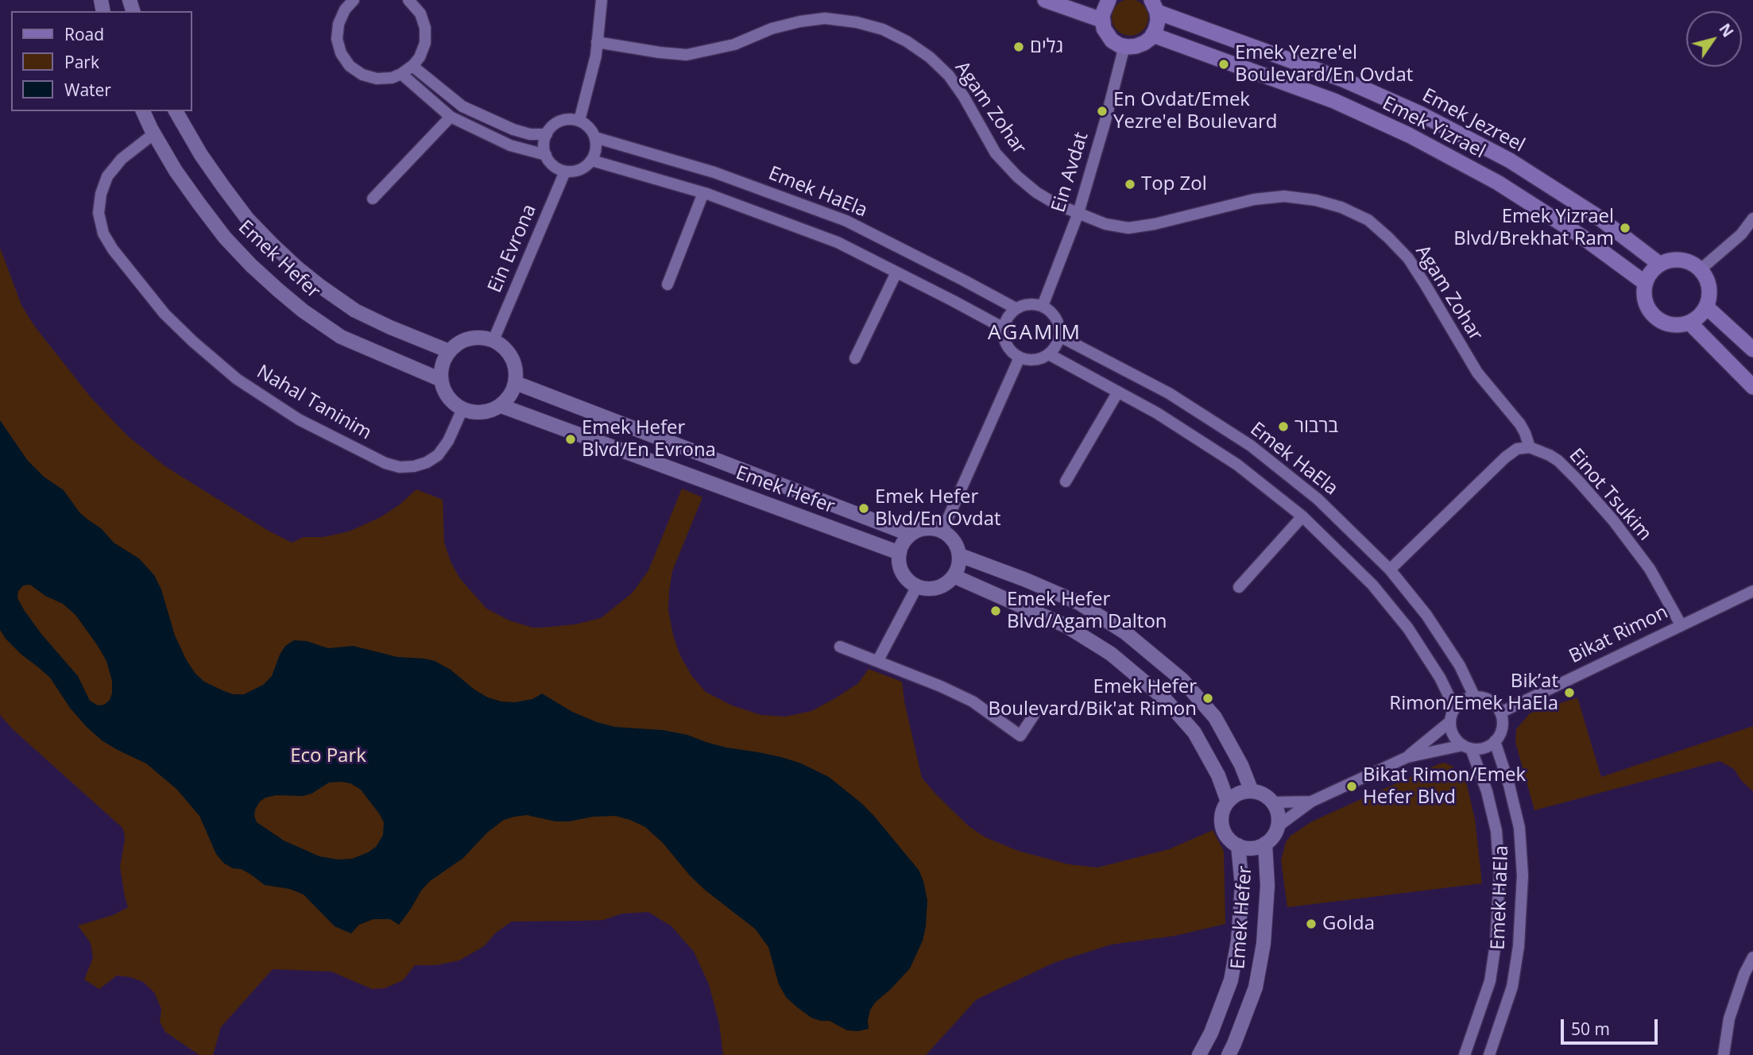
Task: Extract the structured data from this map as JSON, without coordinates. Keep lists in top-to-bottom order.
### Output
{
  "streets": {
    "main road": ["Emek Jezreel", "Emek Yizrael"],
    "street": [
      "Agam Zohar",
      "Ein Avdat",
      "Emek HaEla",
      "Ein Evrona",
      "Emek Hefer",
      "Nahal Taninim",
      "Einot Tsukim",
      "Bikat Rimon"
    ]
  },
  "crossings": [
    ["Agam Zohar", "Ein Avdat"],
    ["Agam Zohar", "Einot Tsukim"],
    ["Emek Jezreel", "Emek Yizrael"],
    ["Ein Avdat", "Emek HaEla"],
    ["Emek HaEla", "Ein Evrona"],
    ["Emek HaEla", "Bikat Rimon"],
    ["Ein Evrona", "Emek Hefer"],
    ["Ein Evrona", "Nahal Taninim"],
    ["Emek Hefer", "Nahal Taninim"],
    ["Einot Tsukim", "Bikat Rimon"]
  ],
  "districts": ["AGAMIM"],
  "parks": ["Eco Park"],
  "places": [
    "גלים",
    "Emek Yezre'el Boulevard/En Ovdat",
    "En Ovdat/Emek Yezre'el Boulevard",
    "Top Zol",
    "Emek Yizrael Blvd/Brekhat Ram",
    "ברבור",
    "Emek Hefer Blvd/En Evrona",
    "Emek Hefer Blvd/En Ovdat",
    "Emek Hefer Blvd/Agam Dalton",
    "Bik’at Rimon/Emek HaEla",
    "Emek Hefer Boulevard/Bik'at Rimon",
    "Bikat Rimon/Emek Hefer Blvd",
    "Golda"
  ],
  "legend": ["Road", "Park", "Water"],
  "scale_bar": "50 m",
  "north": "top right"
}
